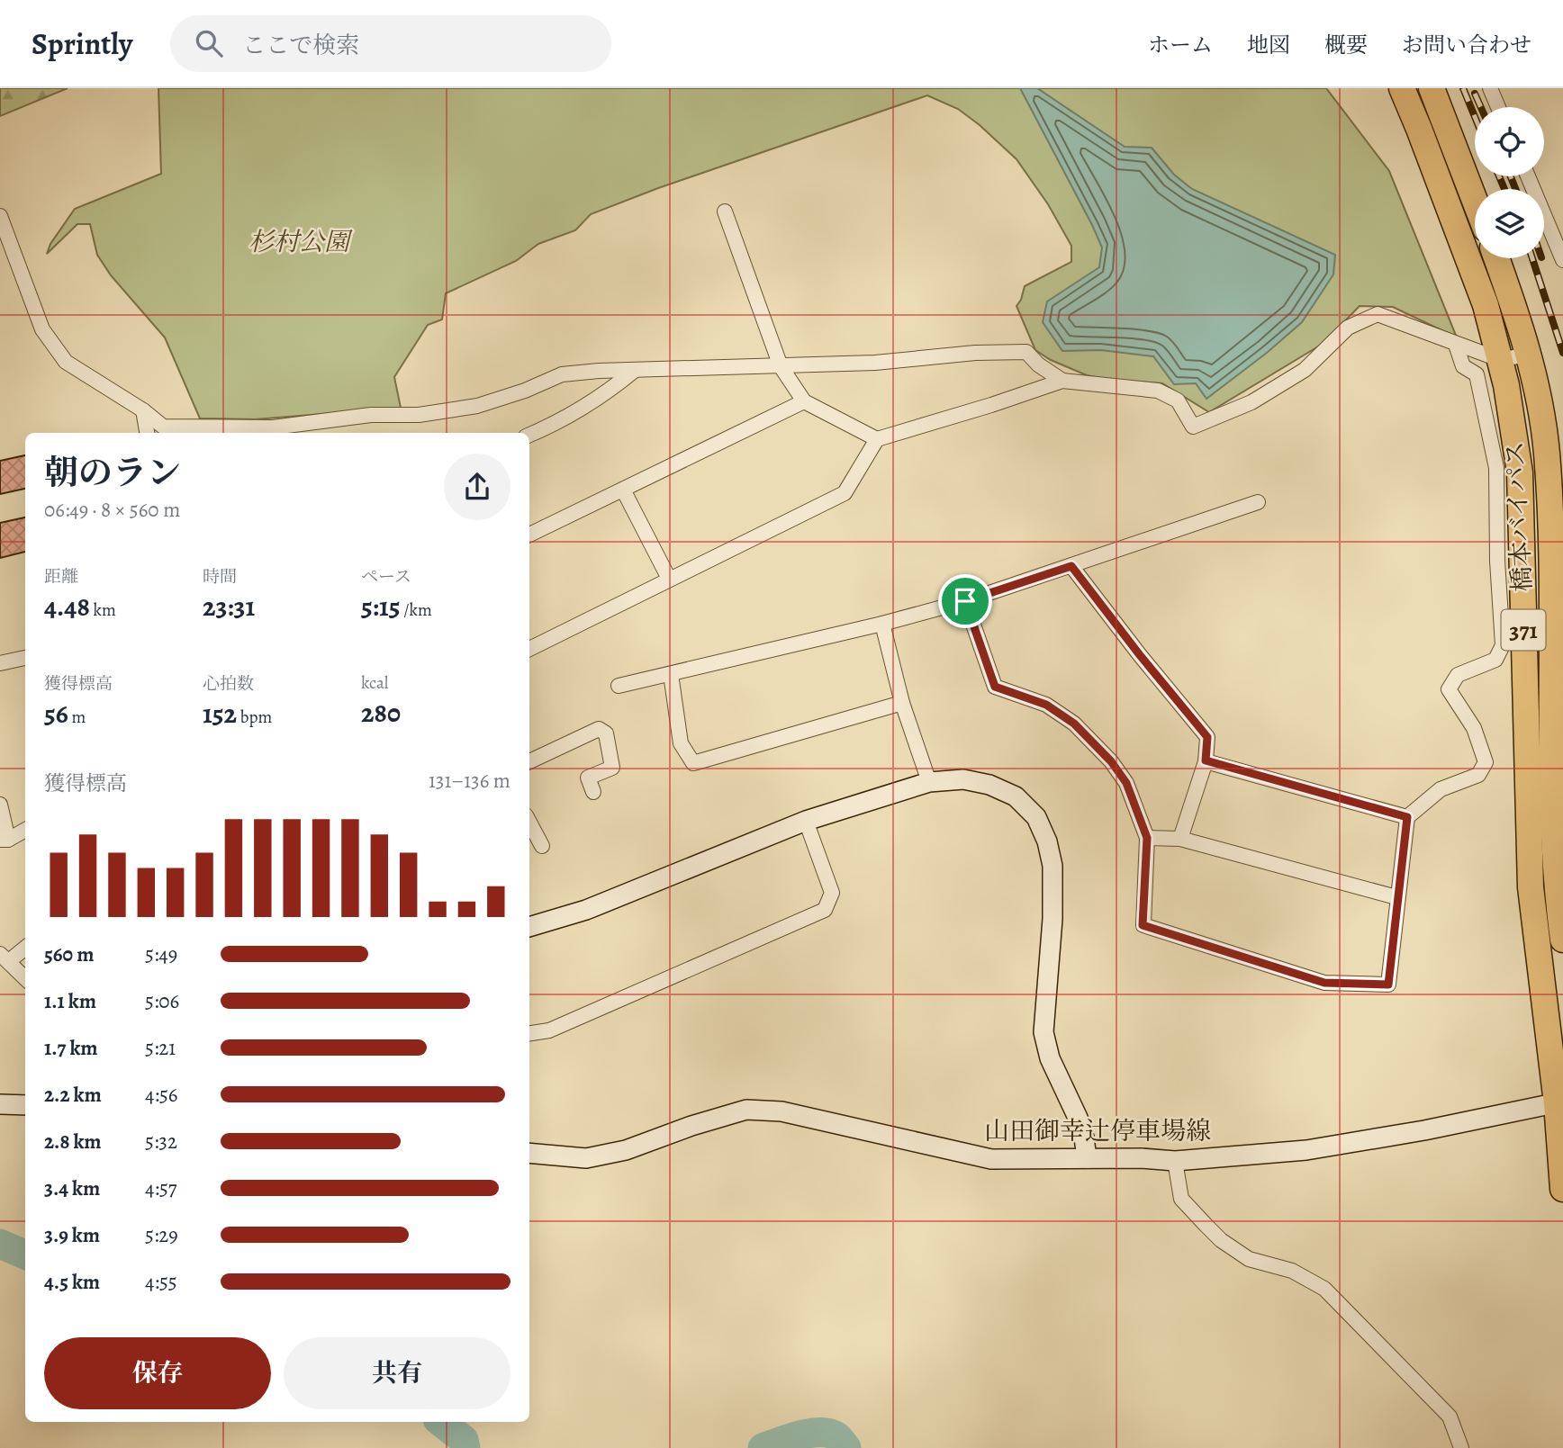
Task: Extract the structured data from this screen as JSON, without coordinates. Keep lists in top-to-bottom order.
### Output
{
  "streets": {
    "highway": ["橋本バイパス", "371"],
    "main road": ["山田御幸辻停車場線"]
  },
  "crossings": [
    ["橋本バイパス", "山田御幸辻停車場線"]
  ],
  "parks": ["杉村公園"],
  "page": {
    "header": "Sprintly",
    "search": "ここで検索",
    "nav": [
      "ホーム",
      "地図",
      "概要",
      "お問い合わせ"
    ],
    "heading": ["朝のラン", "06:49 · 8 × 560 m"],
    "stats": [
      ["距離", "4.48 km"],
      ["時間", "23:31"],
      ["ペース", "5:15 /km"],
      ["獲得標高", "56 m"],
      ["心拍数", "152 bpm"],
      ["kcal", "280"]
    ],
    "chart": ["獲得標高", "131–136 m"],
    "list": [
      {
        "name": "560 m",
        "note": "5:49"
      },
      {
        "name": "1.1 km",
        "note": "5:06"
      },
      {
        "name": "1.7 km",
        "note": "5:21"
      },
      {
        "name": "2.2 km",
        "note": "4:56"
      },
      {
        "name": "2.8 km",
        "note": "5:32"
      },
      {
        "name": "3.4 km",
        "note": "4:57"
      },
      {
        "name": "3.9 km",
        "note": "5:29"
      },
      {
        "name": "4.5 km",
        "note": "4:55"
      }
    ],
    "buttons": ["保存", "共有"]
  }
}
